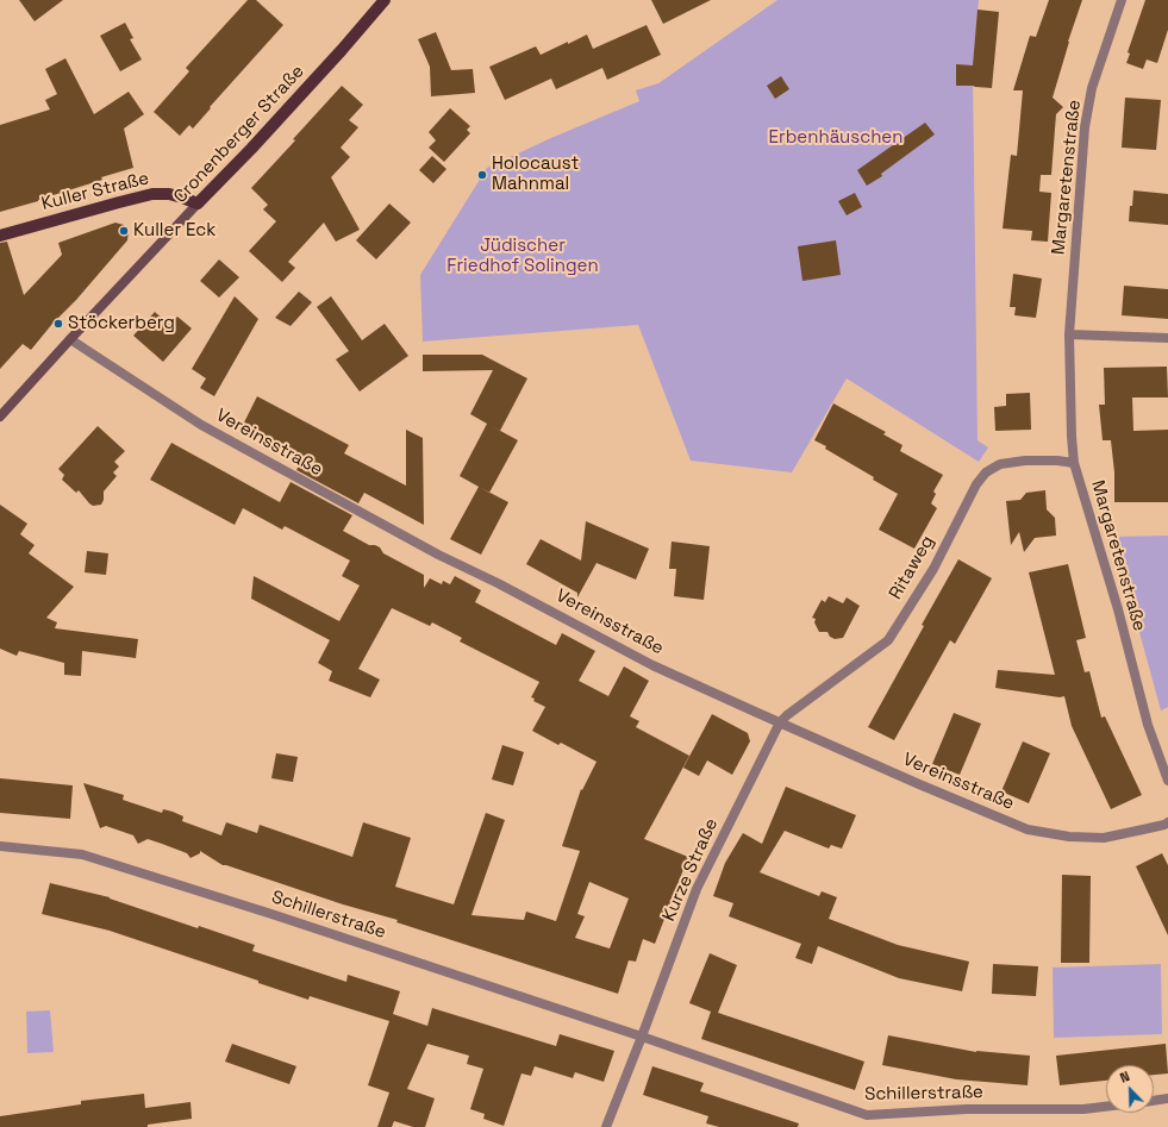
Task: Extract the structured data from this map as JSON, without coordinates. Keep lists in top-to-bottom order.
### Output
{
  "streets": {
    "main road": ["Cronenberger Straße", "Kuller Straße"],
    "street": [
      "Margaretenstraße",
      "Vereinsstraße",
      "Ritaweg",
      "Kurze Straße",
      "Schillerstraße"
    ]
  },
  "crossings": [
    ["Cronenberger Straße", "Kuller Straße"],
    ["Cronenberger Straße", "Vereinsstraße"],
    ["Margaretenstraße", "Ritaweg"],
    ["Vereinsstraße", "Ritaweg"],
    ["Vereinsstraße", "Kurze Straße"],
    ["Ritaweg", "Kurze Straße"],
    ["Kurze Straße", "Schillerstraße"]
  ],
  "parks": ["Erbenhäuschen", "Jüdischer Friedhof Solingen"],
  "places": ["Holocaust Mahnmal", "Kuller Eck", "Stöckerberg"],
  "north": "top left"
}
